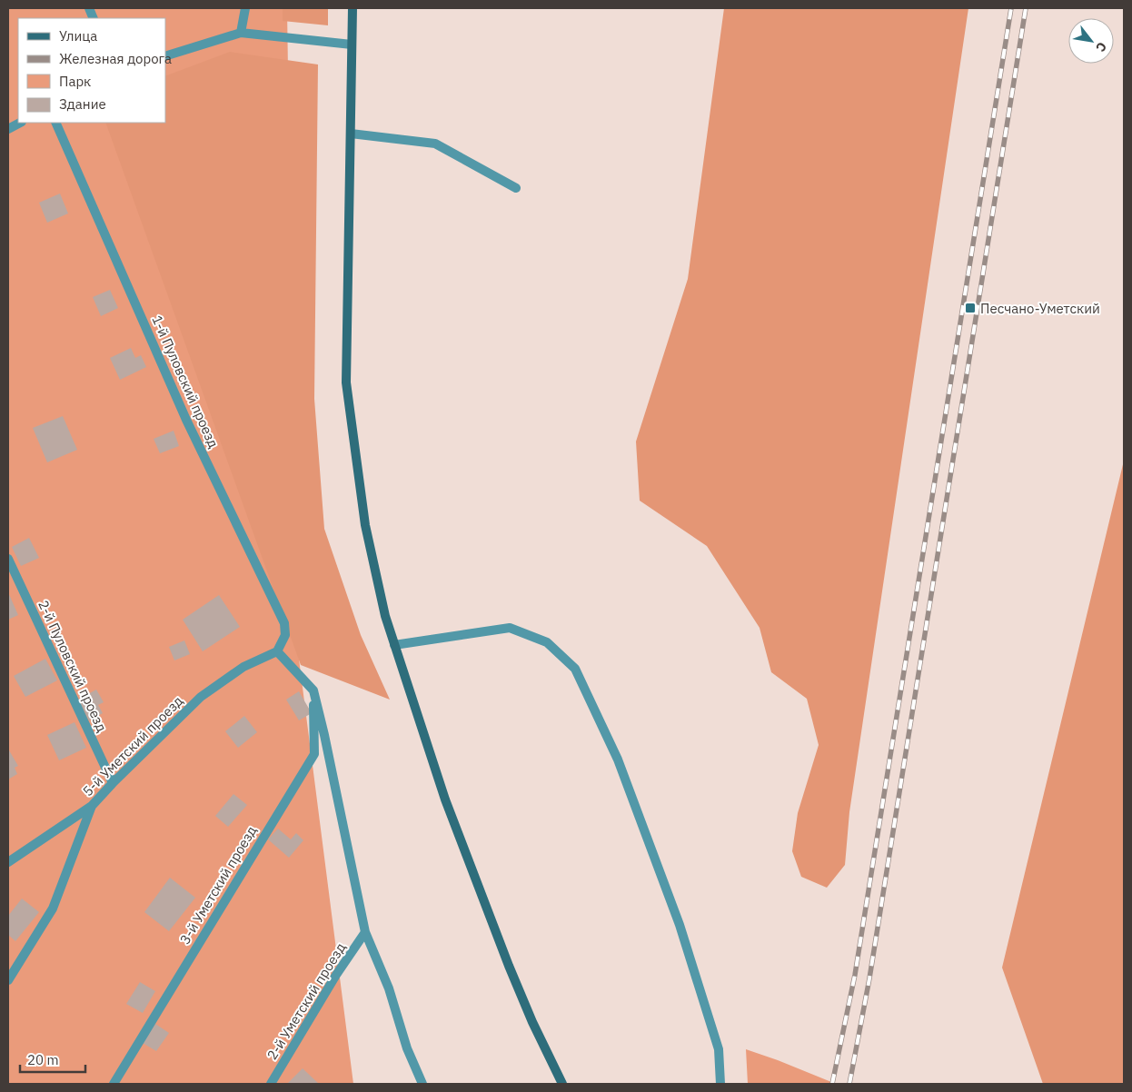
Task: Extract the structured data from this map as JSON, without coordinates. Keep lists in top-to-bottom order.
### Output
{
  "streets": {
    "lane": [
      "1-й Пуловский проезд",
      "2-й Пуловский проезд",
      "5-й Уметский проезд",
      "3-й Уметский проезд",
      "2-й Уметский проезд"
    ]
  },
  "crossings": [
    ["1-й Пуловский проезд", "5-й Уметский проезд"],
    ["2-й Пуловский проезд", "5-й Уметский проезд"]
  ],
  "places": {
    "transit": ["Песчано-Уметский"]
  },
  "legend": [
    "Улица",
    "Железная дорога",
    "Парк",
    "Здание"
  ],
  "scale_bar": "20 m",
  "north": "bottom right"
}
